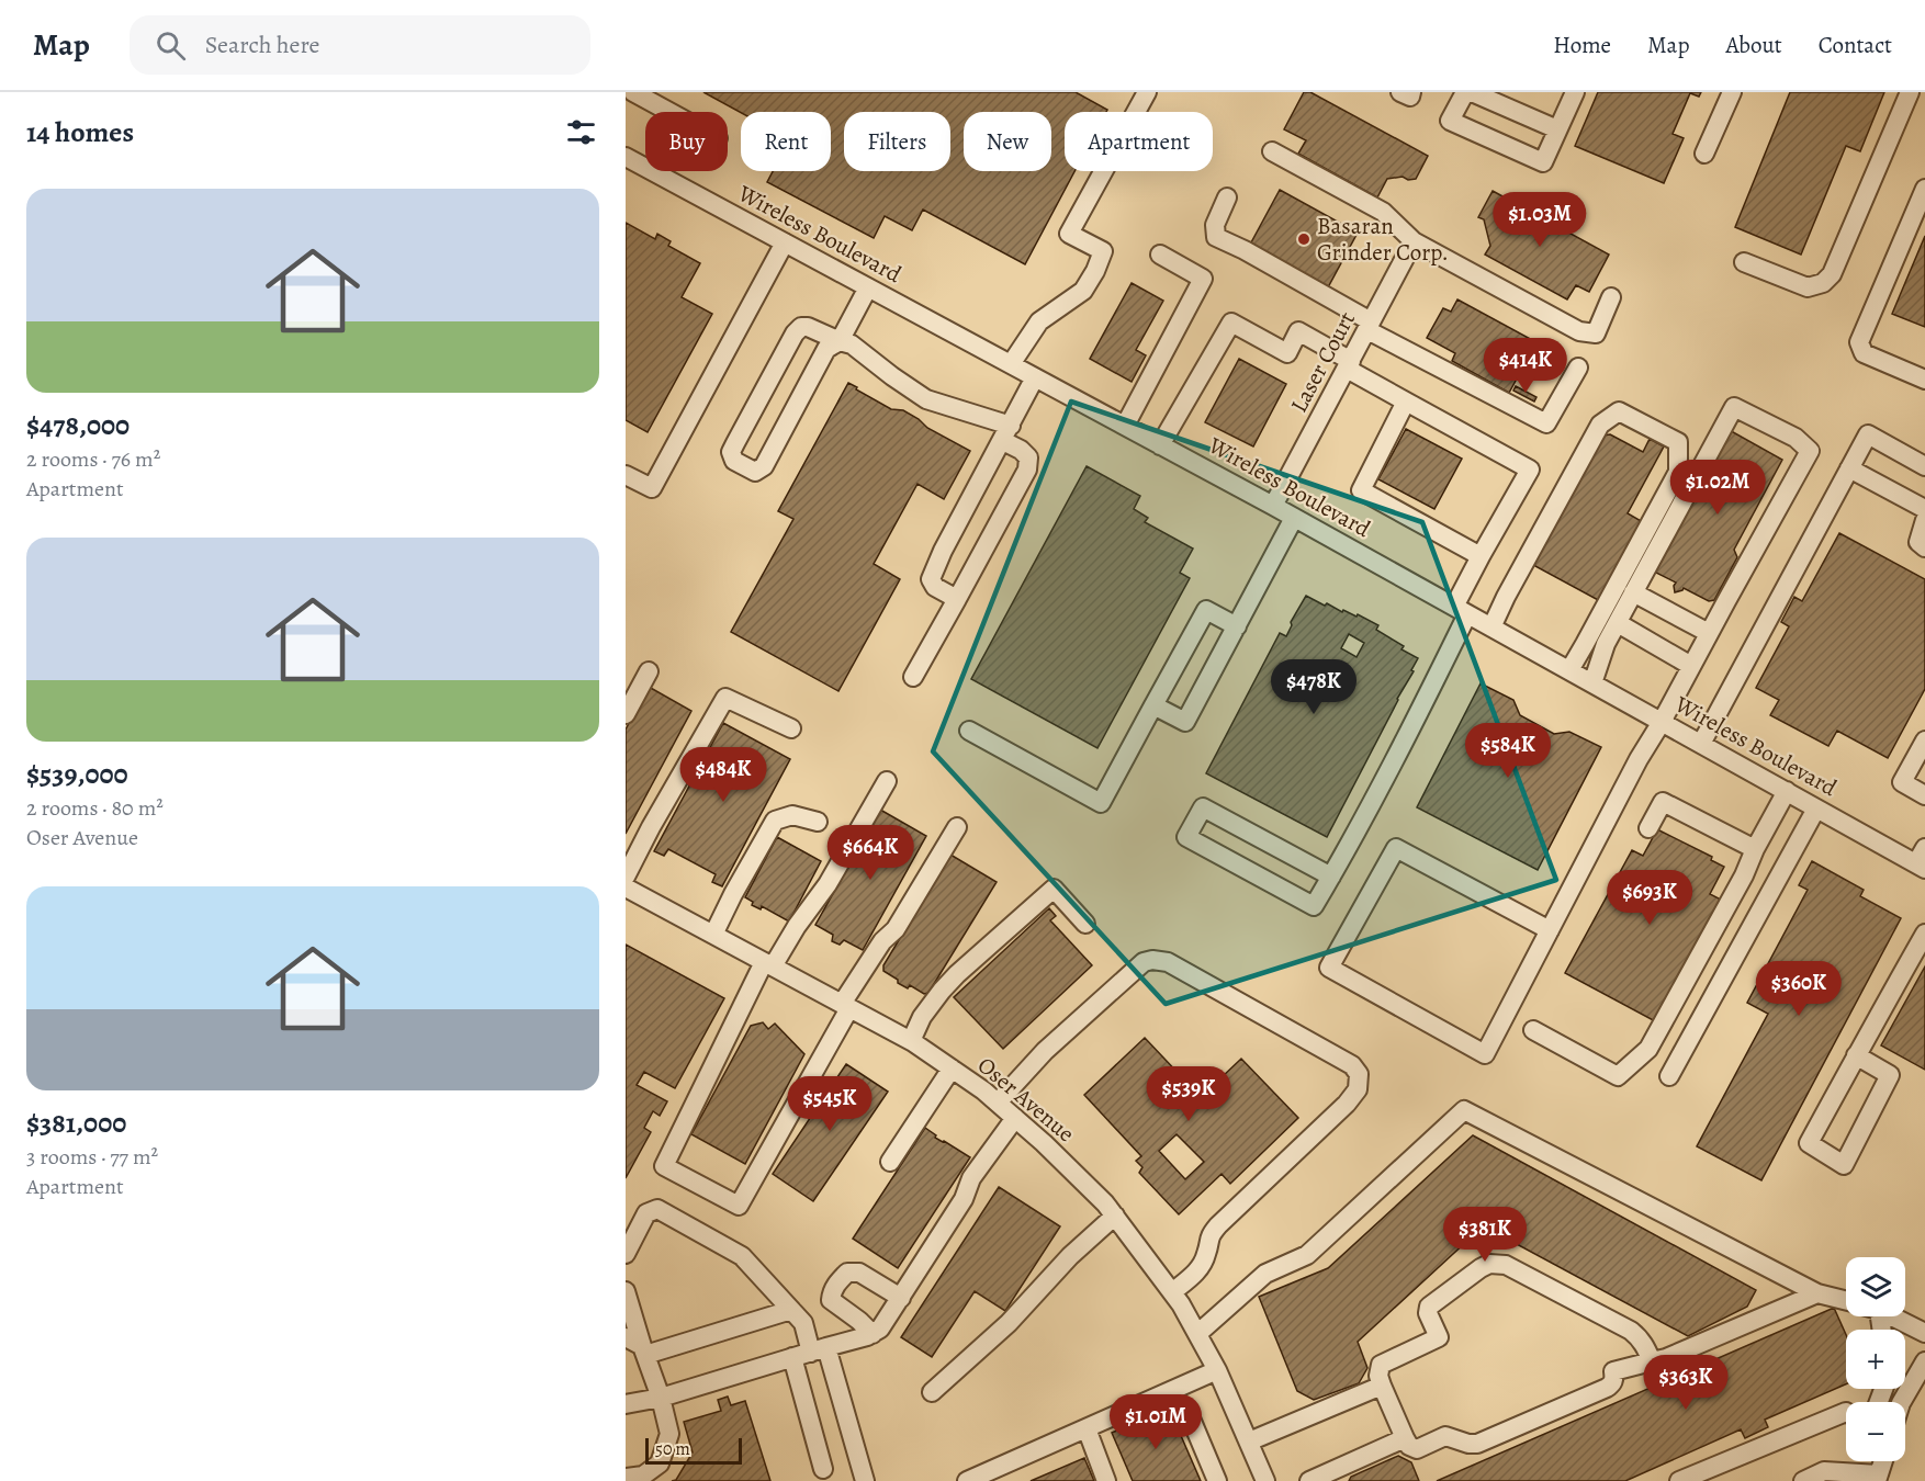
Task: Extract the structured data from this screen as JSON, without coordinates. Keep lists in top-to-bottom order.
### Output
{
  "streets": {
    "street": ["Wireless Boulevard", "Laser Court", "Oser Avenue"]
  },
  "crossings": [
    ["Wireless Boulevard", "Laser Court"]
  ],
  "places": ["Basaran Grinder Corp."],
  "scale_bar": "50 m",
  "page": {
    "header": "Map",
    "search": "Search here",
    "nav": [
      "Home",
      "Map",
      "About",
      "Contact"
    ],
    "heading": "14 homes",
    "chip": [
      "Buy",
      "Rent",
      "Filters",
      "New",
      "Apartment"
    ],
    "list": [
      {
        "name": "$478,000",
        "note": "2 rooms · 76 m² · Apartment"
      },
      {
        "name": "$539,000",
        "note": "2 rooms · 80 m² · Oser Avenue"
      },
      {
        "name": "$381,000",
        "note": "3 rooms · 77 m² · Apartment"
      }
    ],
    "price": [
      "$1.03M",
      "$414K",
      "$1.02M",
      "$478K",
      "$584K",
      "$484K",
      "$664K",
      "$693K",
      "$360K",
      "$539K",
      "$545K",
      "$381K",
      "$363K",
      "$1.01M"
    ],
    "map_buttons": ["+", "−"],
    "scale": "50 m"
  }
}
